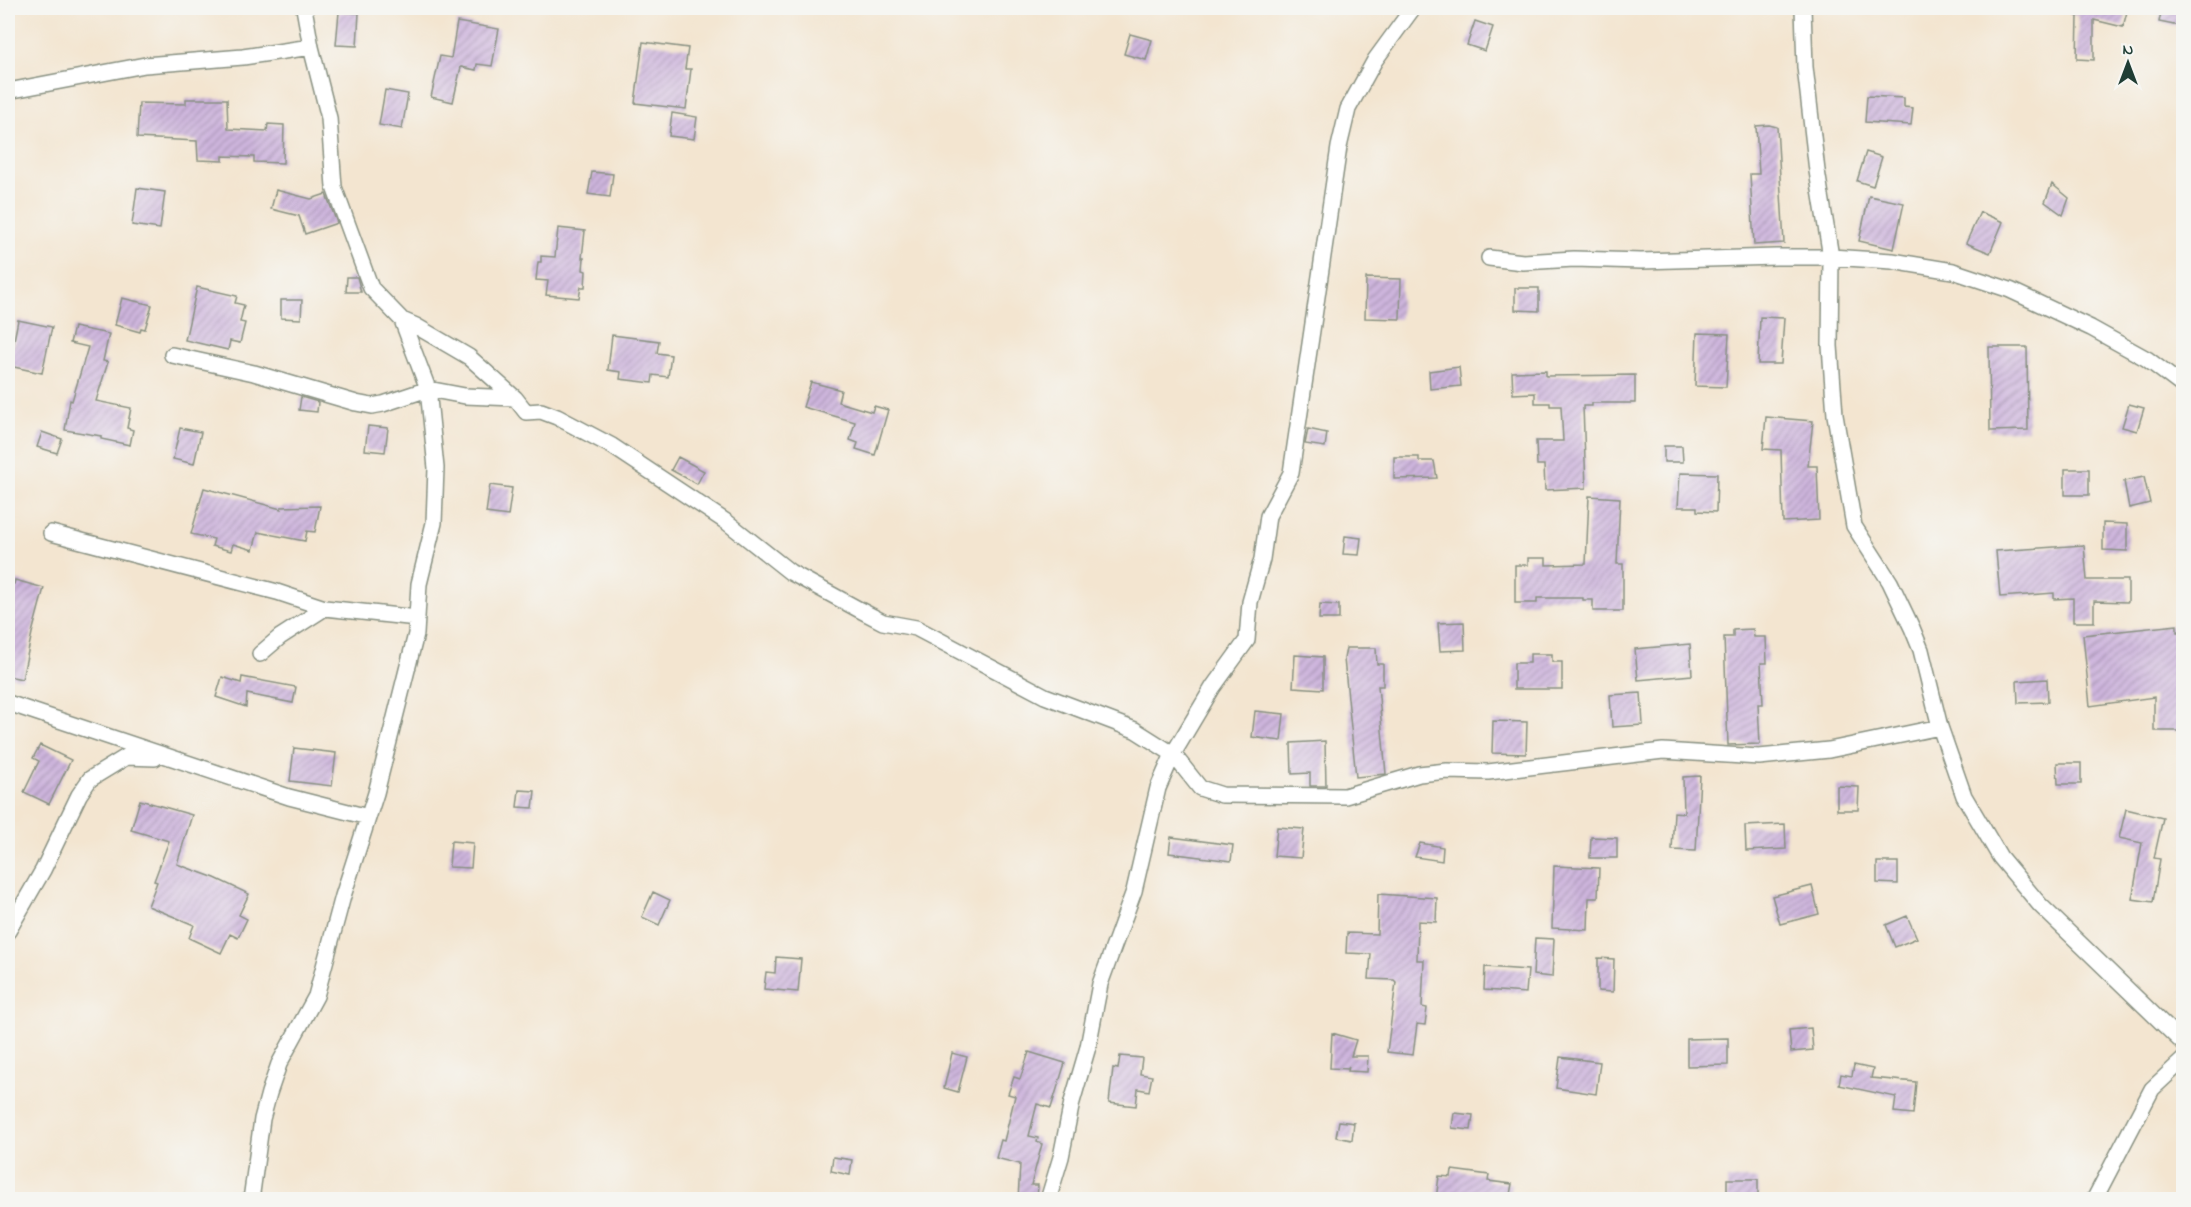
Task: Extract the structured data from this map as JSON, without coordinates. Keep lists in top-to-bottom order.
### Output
{
  "north": "top"
}
